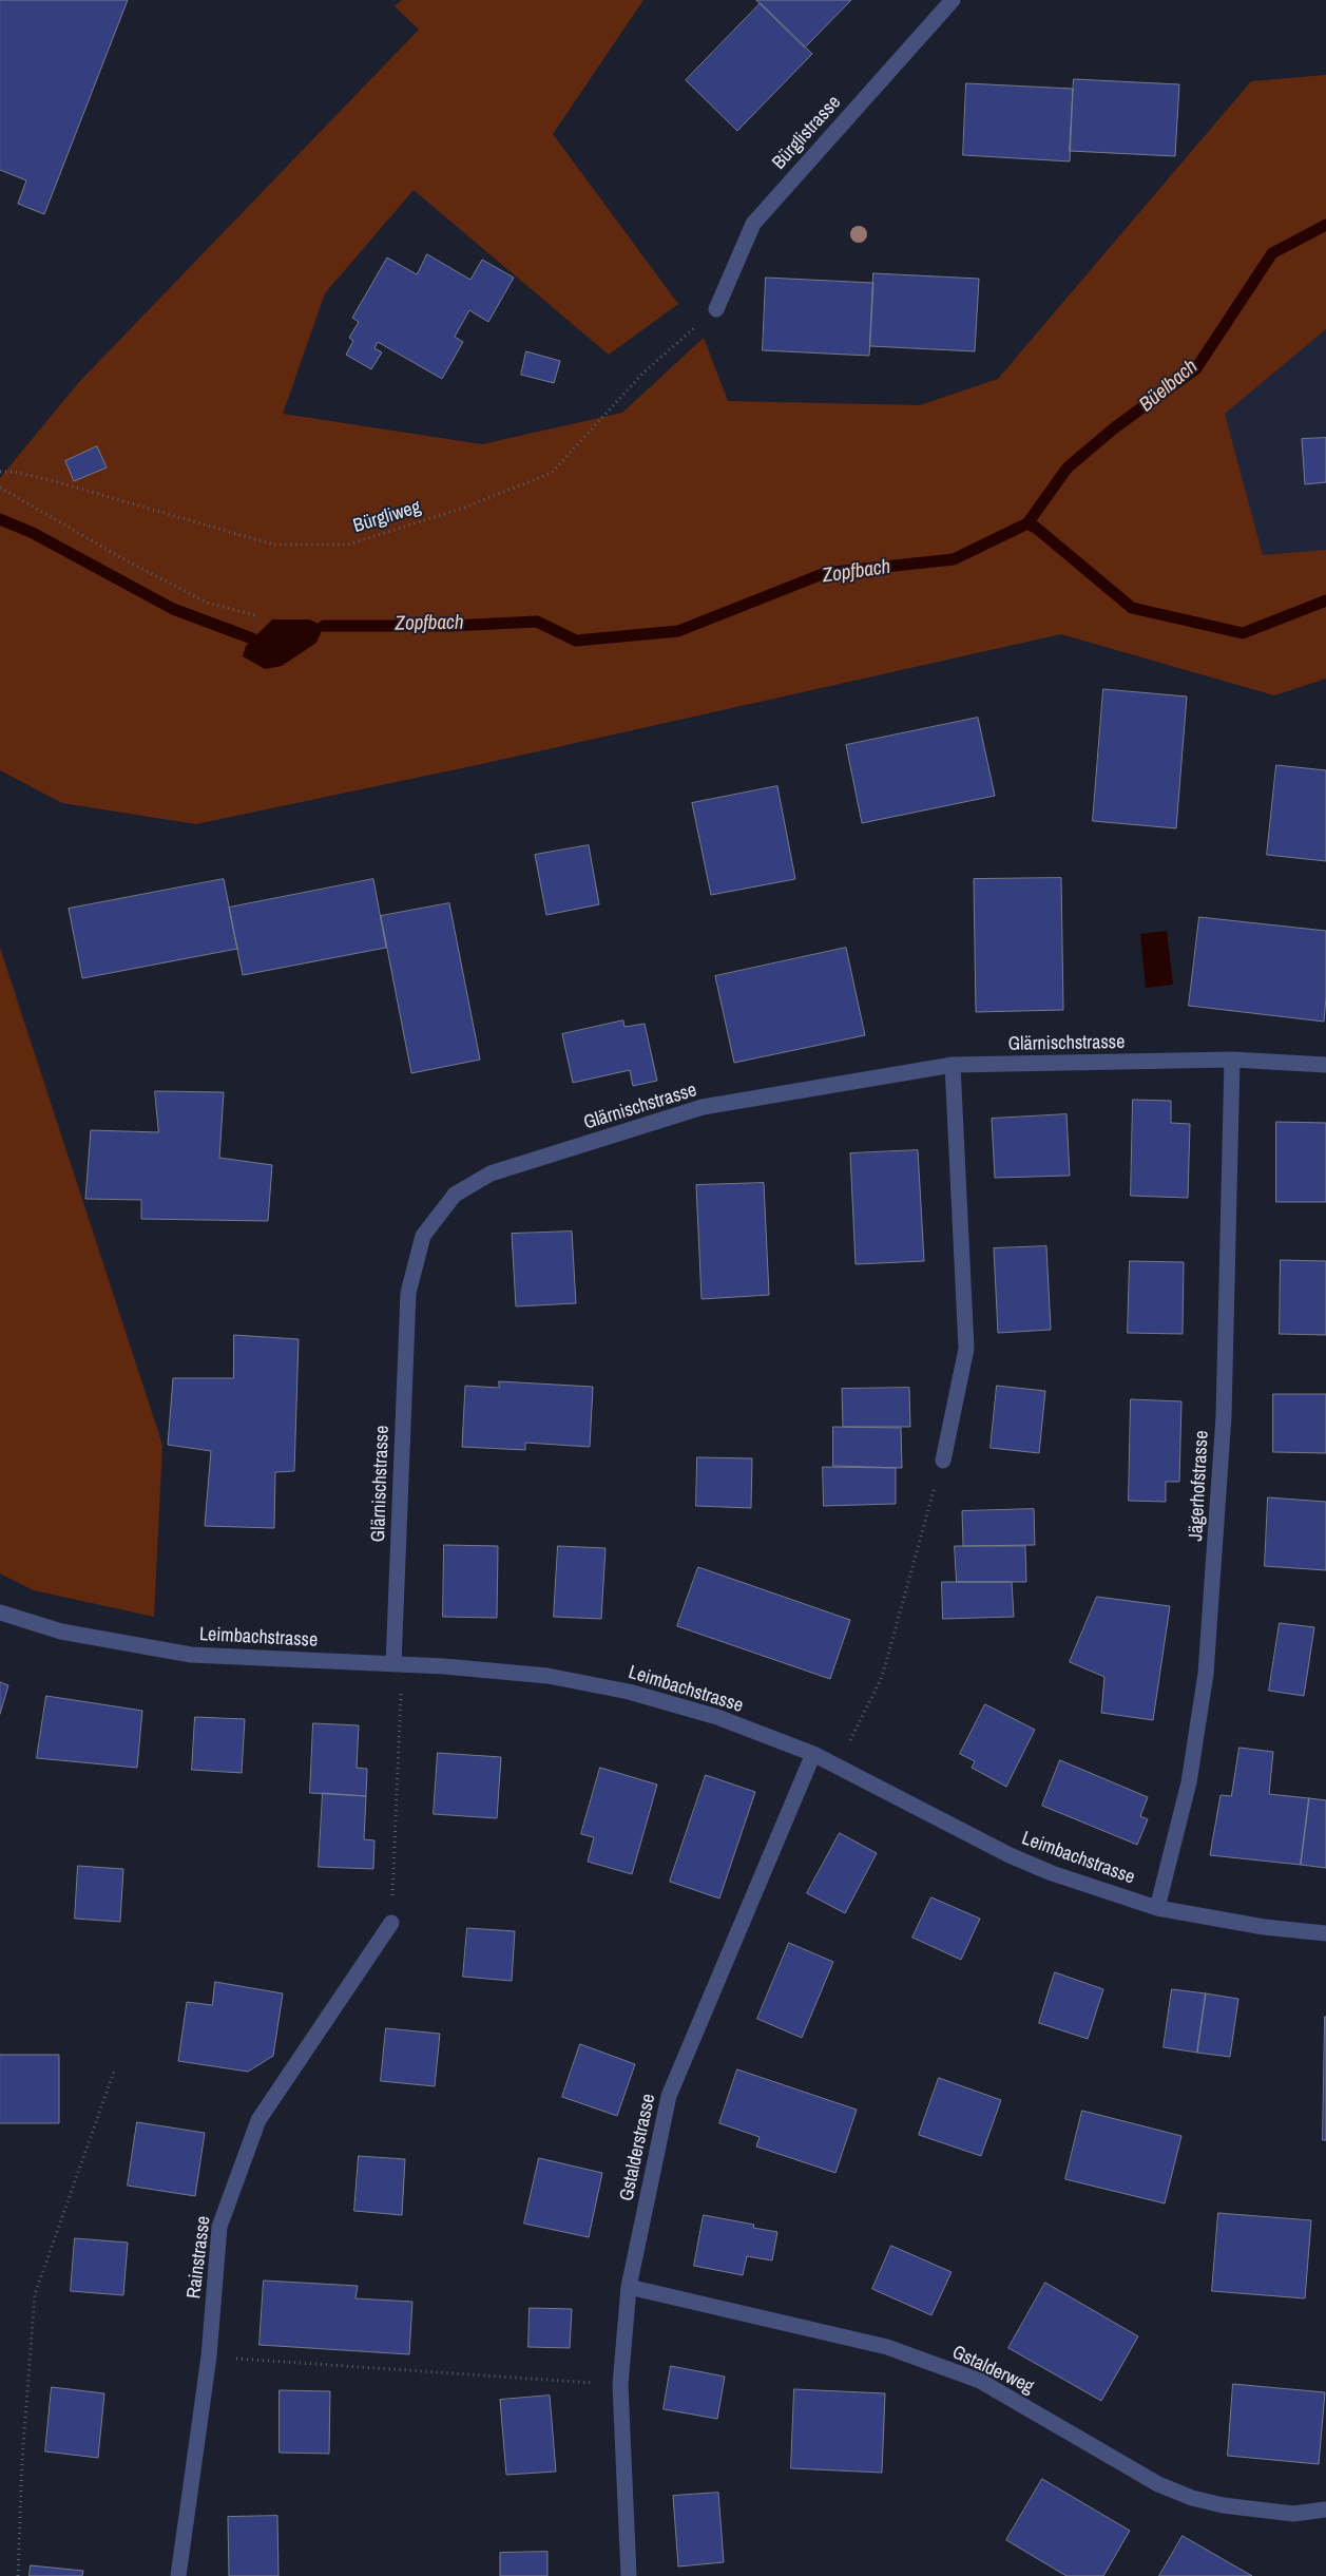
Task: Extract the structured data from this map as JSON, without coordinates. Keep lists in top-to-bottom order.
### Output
{
  "streets": {
    "street": [
      "Bürglistrasse",
      "Glärnischstrasse",
      "Jägerhofstrasse",
      "Leimbachstrasse",
      "Gstalderstrasse",
      "Rainstrasse",
      "Gstalderweg"
    ],
    "path": ["Bürgliweg"]
  },
  "crossings": [
    ["Bürglistrasse", "Bürgliweg"],
    ["Glärnischstrasse", "Jägerhofstrasse"],
    ["Glärnischstrasse", "Leimbachstrasse"],
    ["Jägerhofstrasse", "Leimbachstrasse"],
    ["Leimbachstrasse", "Gstalderstrasse"],
    ["Gstalderstrasse", "Gstalderweg"]
  ],
  "water": ["Büelbach", "Zopfbach"]
}
